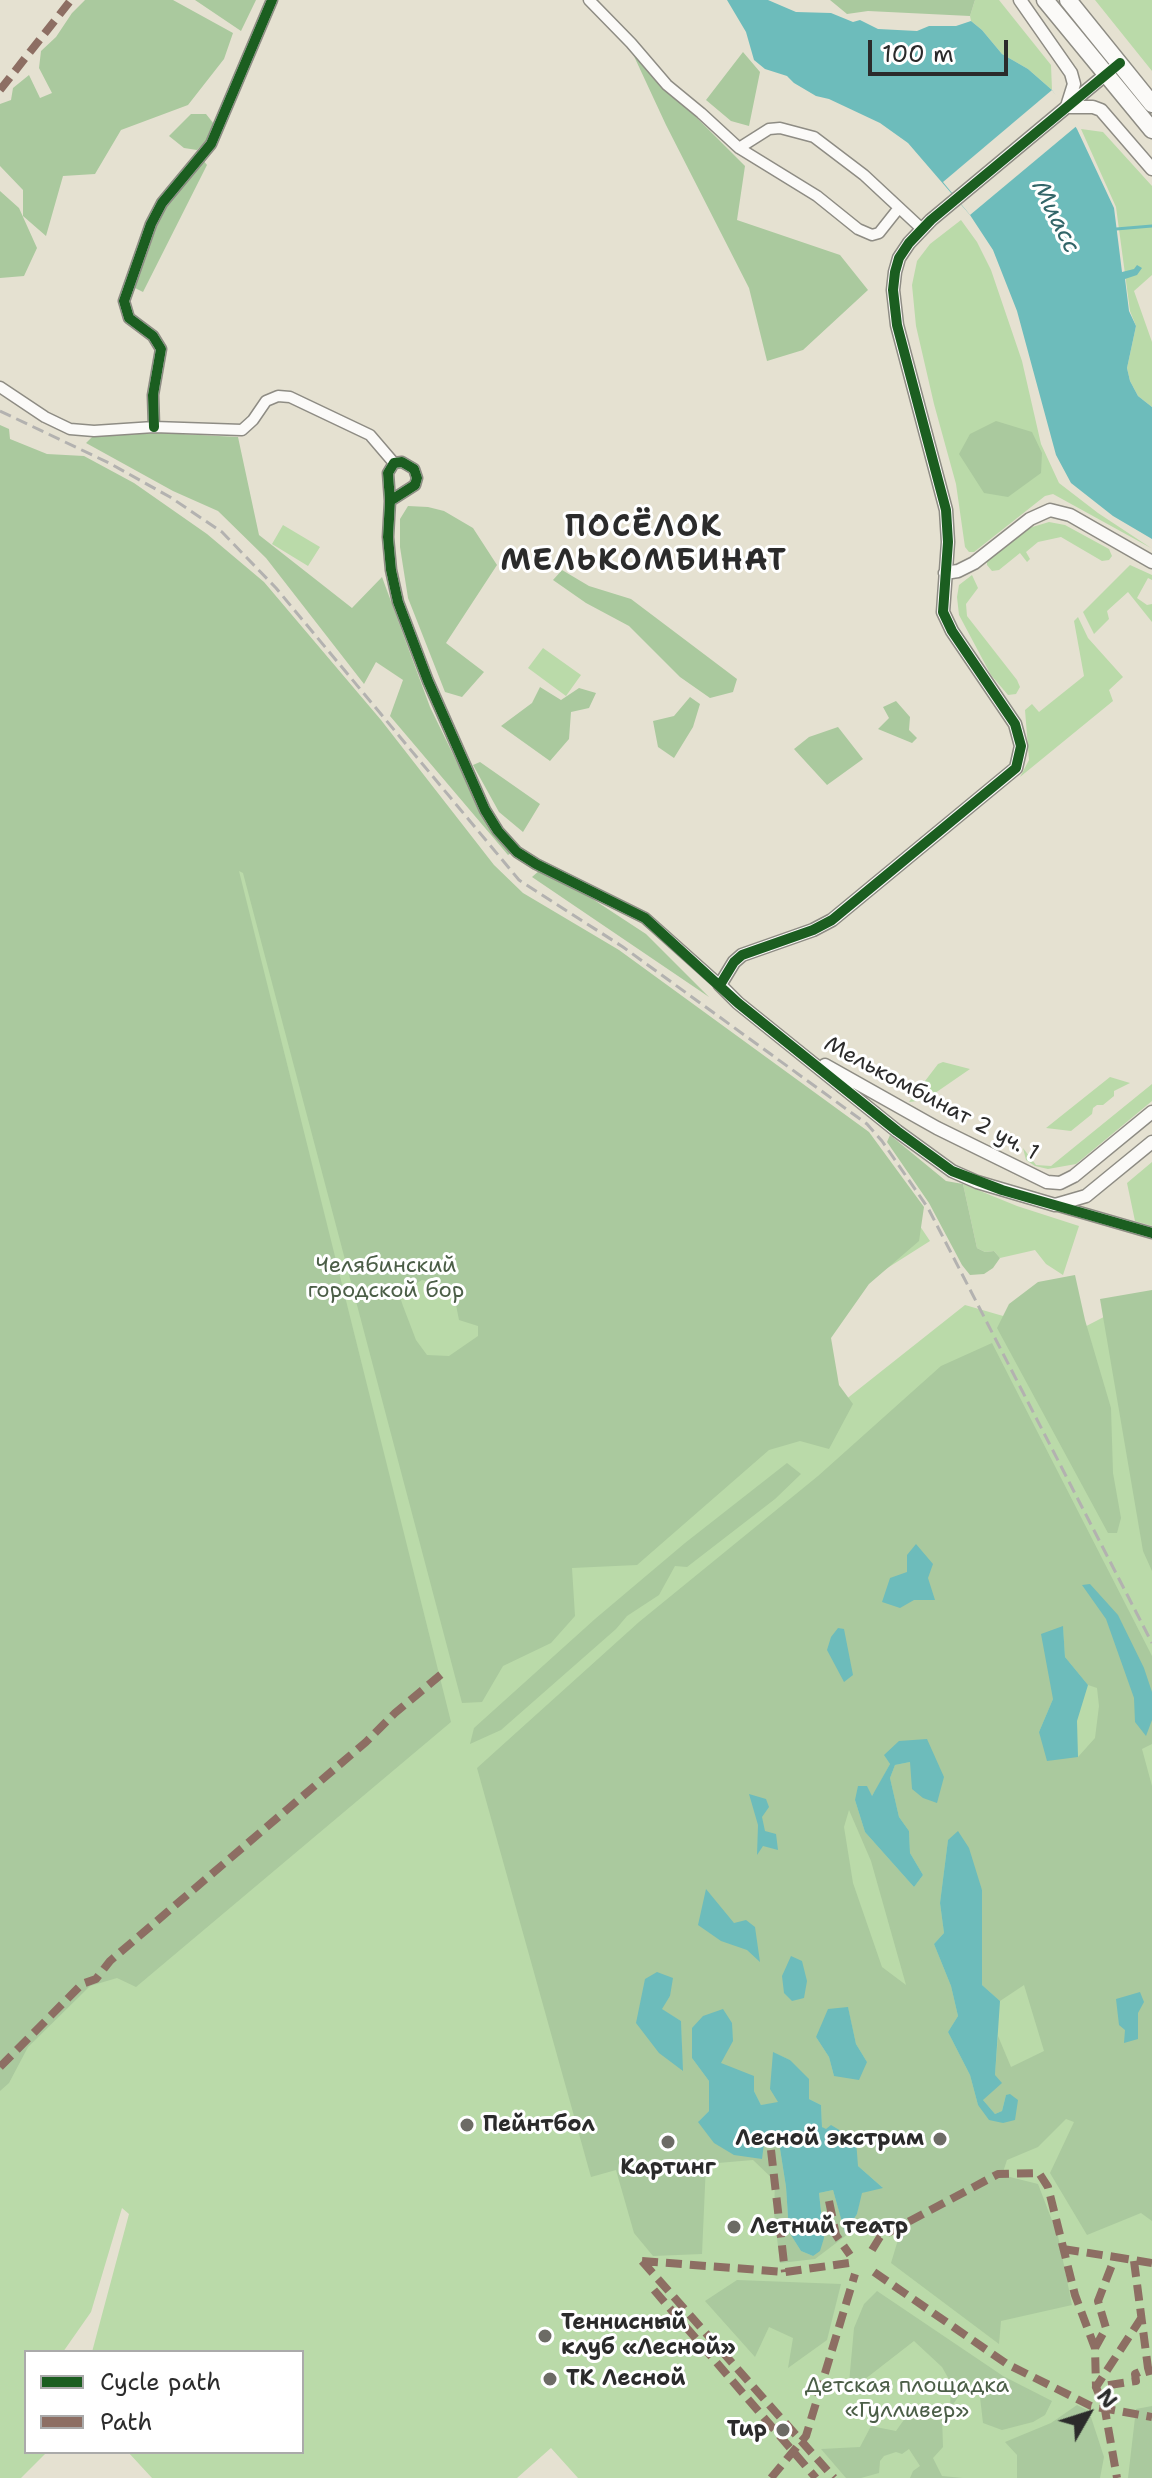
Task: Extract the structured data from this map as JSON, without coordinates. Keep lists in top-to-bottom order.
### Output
{
  "streets": {
    "street": ["Мелькомбинат 2 уч. 1"]
  },
  "districts": ["ПОСЁЛОК МЕЛЬКОМБИНАТ"],
  "water": ["Миасс"],
  "parks": ["Челябинский городской бор", "Детская площадка «Гулливер»"],
  "places": [
    "Пейнтбол",
    "Лесной экстрим",
    "Картинг",
    "Летний театр",
    "Теннисный клуб «Лесной»",
    "ТК Лесной",
    "Тир"
  ],
  "legend": ["Cycle path", "Path"],
  "scale_bar": "100 m",
  "north": "top right"
}
